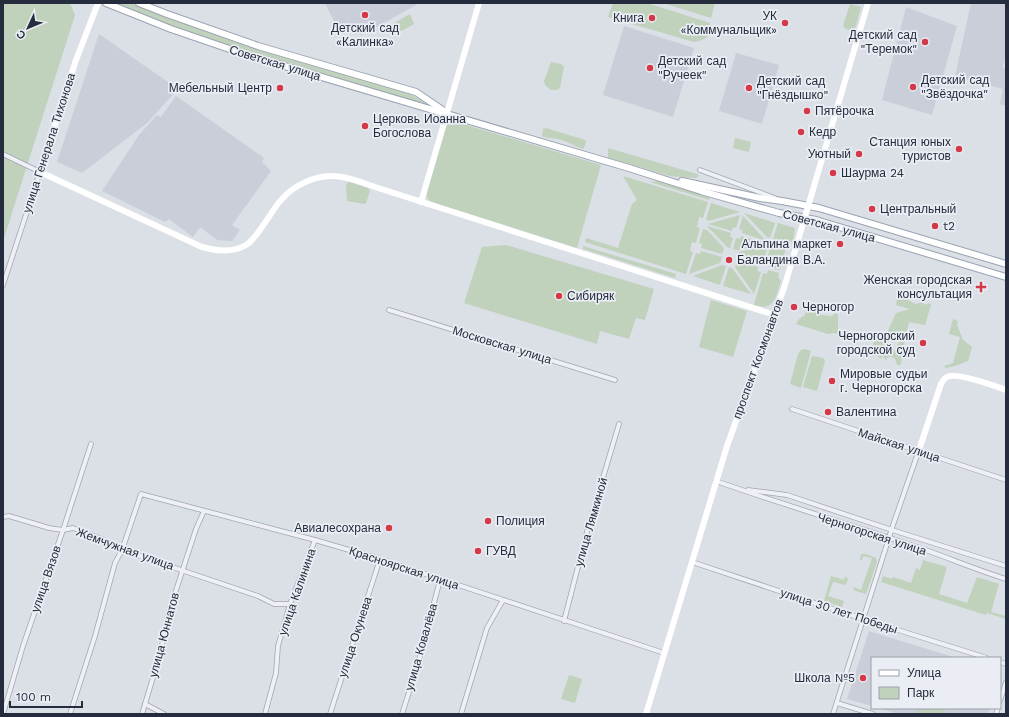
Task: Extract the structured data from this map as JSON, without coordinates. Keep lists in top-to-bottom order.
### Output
{
  "streets": {
    "main road": ["Советская улица", "улица Генерала Тихонова", "проспект Космонавтов"],
    "street": [
      "Московская улица",
      "Майская улица",
      "улица Лямкиной",
      "Черногорская улица",
      "Жемчужная улица",
      "Красноярская улица",
      "улица Вязов",
      "улица Калинина",
      "улица 30 лет Победы",
      "улица Юннатов",
      "улица Окунева",
      "улица Ковалёва"
    ]
  },
  "crossings": [
    ["Советская улица", "проспект Космонавтов"],
    ["проспект Космонавтов", "Черногорская улица"],
    ["проспект Космонавтов", "Красноярская улица"],
    ["проспект Космонавтов", "улица 30 лет Победы"],
    ["улица Лямкиной", "Красноярская улица"],
    ["Жемчужная улица", "Красноярская улица"],
    ["Жемчужная улица", "улица Вязов"],
    ["Жемчужная улица", "улица Калинина"],
    ["Жемчужная улица", "улица Юннатов"],
    ["Красноярская улица", "улица Калинина"],
    ["Красноярская улица", "улица Юннатов"],
    ["Красноярская улица", "улица Окунева"],
    ["Красноярская улица", "улица Ковалёва"]
  ],
  "places": {
    "other": [
      "Детский сад «Калинка»",
      "Книга",
      "УК «Коммунальщик»",
      "Детский сад \"Теремок\"",
      "Детский сад \"Ручеек\"",
      "Детский сад \"Звёздочка\"",
      "Мебельный Центр",
      "Детский сад \"Гнёздышко\"",
      "Пятёрочка",
      "Церковь Иоанна Богослова",
      "Кедр",
      "Станция юных туристов",
      "Уютный",
      "Шаурма 24",
      "Центральный",
      "t2",
      "Альпина маркет",
      "Баландина В.А.",
      "Сибиряк",
      "Черногор",
      "Черногорский городской суд",
      "Мировые судьи г. Черногорска",
      "Валентина",
      "Полиция",
      "Авиалесохрана",
      "ГУВД",
      "Школа №5"
    ],
    "health": ["Женская городская консультация"]
  },
  "legend": ["Улица", "Парк"],
  "scale_bar": "100 m",
  "north": "bottom left"
}
